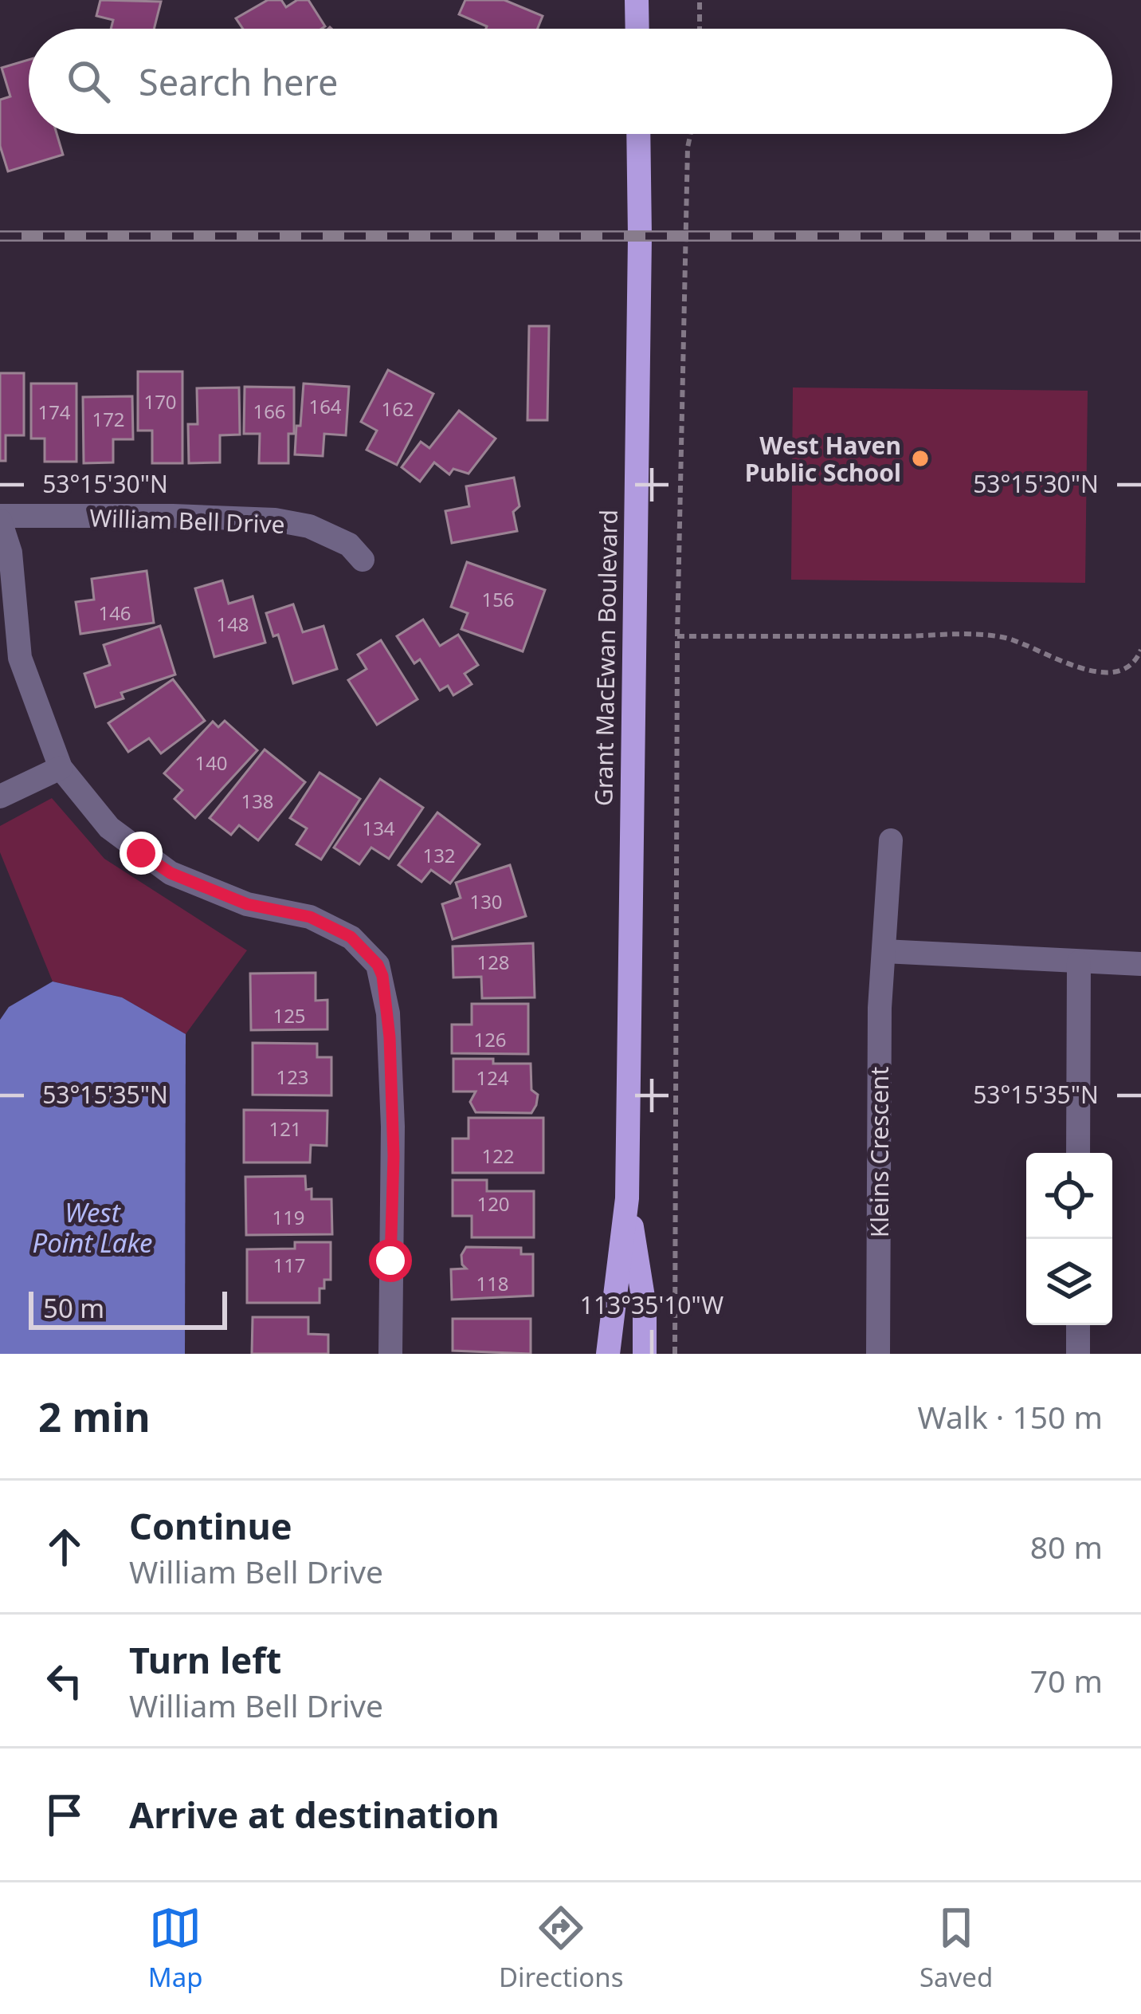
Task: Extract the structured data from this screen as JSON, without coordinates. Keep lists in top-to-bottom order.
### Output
{
  "streets": {
    "main road": ["Grant MacEwan Boulevard"],
    "street": ["William Bell Drive", "Kleins Crescent"]
  },
  "water": ["West Point Lake"],
  "places": ["West Haven Public School"],
  "house_numbers": [
    "170",
    "164",
    "162",
    "166",
    "174",
    "172",
    "156",
    "146",
    "148",
    "140",
    "138",
    "134",
    "132",
    "130",
    "128",
    "125",
    "126",
    "123",
    "124",
    "121",
    "122",
    "120",
    "119",
    "117",
    "118"
  ],
  "scale_bar": "50 m",
  "page": {
    "search": "Search here",
    "scale": "50 m",
    "heading": ["2 min", "Walk · 150 m"],
    "list": [
      ["Continue", "William Bell Drive", "80 m"],
      ["Turn left", "William Bell Drive", "70 m"],
      "Arrive at destination"
    ],
    "nav": ["Map", "Directions", "Saved"]
  },
  "coordinates": ["53°15'30\"N", "53°15'35\"N", "113°35'10\"W"]
}
